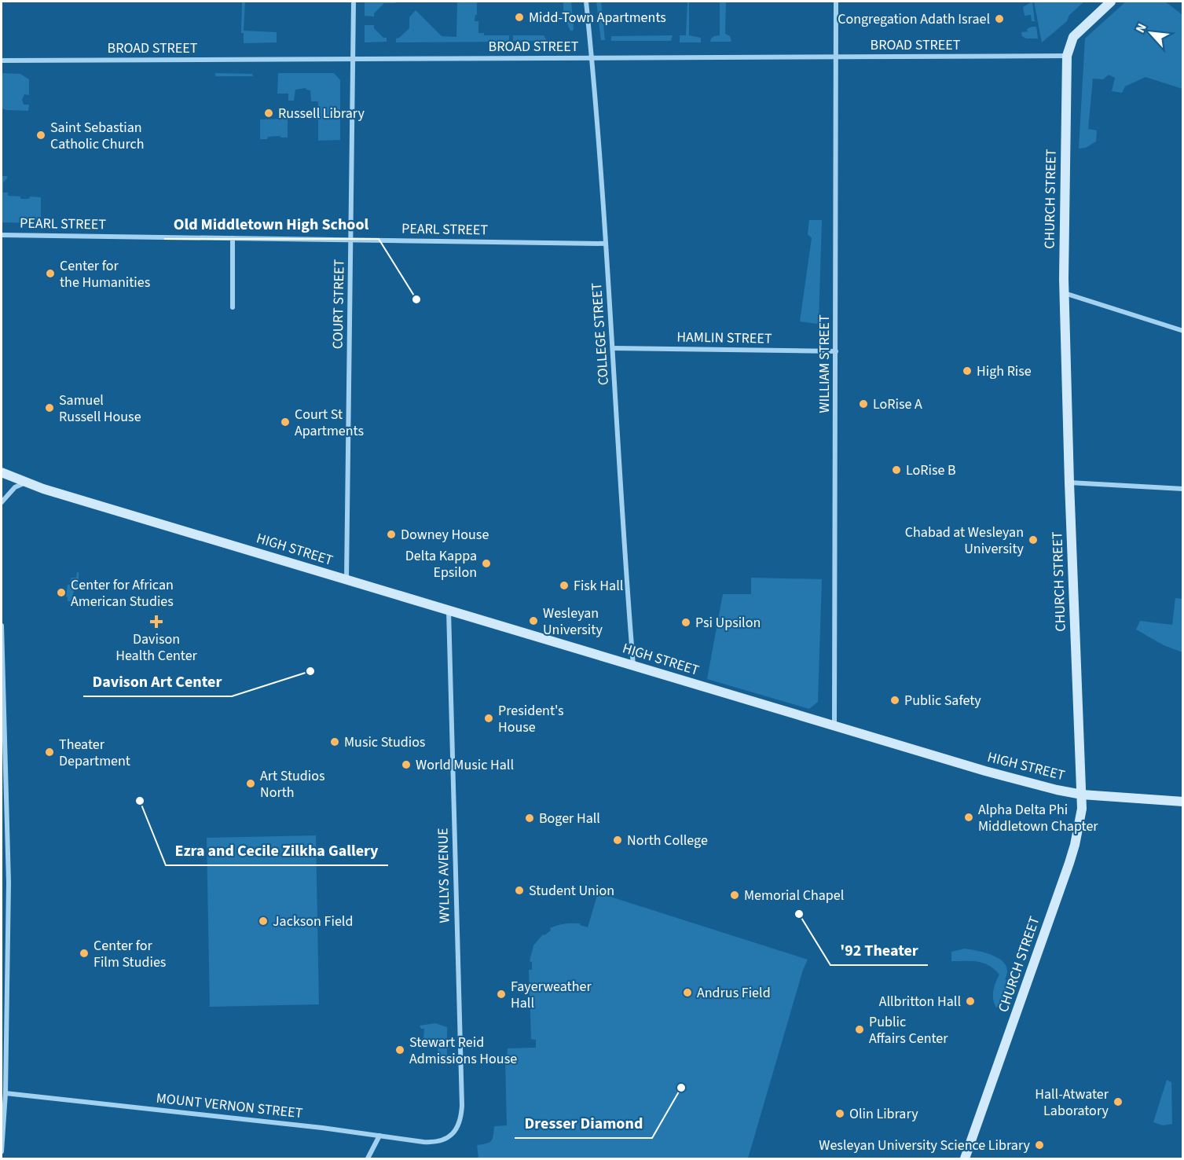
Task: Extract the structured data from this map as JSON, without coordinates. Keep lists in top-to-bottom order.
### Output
{
  "streets": {
    "street": [
      "BROAD STREET",
      "CHURCH STREET",
      "PEARL STREET",
      "COURT STREET",
      "COLLEGE STREET",
      "HAMLIN STREET",
      "WILLIAM STREET",
      "HIGH STREET",
      "WYLLYS AVENUE",
      "MOUNT VERNON STREET"
    ]
  },
  "crossings": [
    ["BROAD STREET", "CHURCH STREET"],
    ["BROAD STREET", "COURT STREET"],
    ["BROAD STREET", "COLLEGE STREET"],
    ["BROAD STREET", "WILLIAM STREET"],
    ["CHURCH STREET", "HIGH STREET"],
    ["PEARL STREET", "COURT STREET"],
    ["PEARL STREET", "COLLEGE STREET"],
    ["COURT STREET", "HIGH STREET"],
    ["COLLEGE STREET", "HAMLIN STREET"],
    ["COLLEGE STREET", "HIGH STREET"],
    ["HAMLIN STREET", "WILLIAM STREET"],
    ["WILLIAM STREET", "HIGH STREET"],
    ["HIGH STREET", "WYLLYS AVENUE"],
    ["WYLLYS AVENUE", "MOUNT VERNON STREET"]
  ],
  "places": {
    "other": [
      "Midd-Town Apartments",
      "Congregation Adath Israel",
      "Russell Library",
      "Saint Sebastian Catholic Church",
      "Center for the Humanities",
      "Old Middletown High School",
      "High Rise",
      "LoRise A",
      "Samuel Russell House",
      "Court St Apartments",
      "LoRise B",
      "Downey House",
      "Chabad at Wesleyan University",
      "Delta Kappa Epsilon",
      "Fisk Hall",
      "Center for African American Studies",
      "Wesleyan University",
      "Psi Upsilon",
      "Davison Art Center",
      "Public Safety",
      "President's House",
      "Music Studios",
      "Theater Department",
      "World Music Hall",
      "Art Studios North",
      "Ezra and Cecile Zilkha Gallery",
      "Alpha Delta Phi Middletown Chapter",
      "Boger Hall",
      "North College",
      "Student Union",
      "Memorial Chapel",
      "'92 Theater",
      "Jackson Field",
      "Center for Film Studies",
      "Andrus Field",
      "Fayerweather Hall",
      "Allbritton Hall",
      "Public Affairs Center",
      "Stewart Reid Admissions House",
      "Dresser Diamond",
      "Hall-Atwater Laboratory",
      "Olin Library",
      "Wesleyan University Science Library"
    ],
    "health": ["Davison Health Center"]
  },
  "north": "top left"
}
